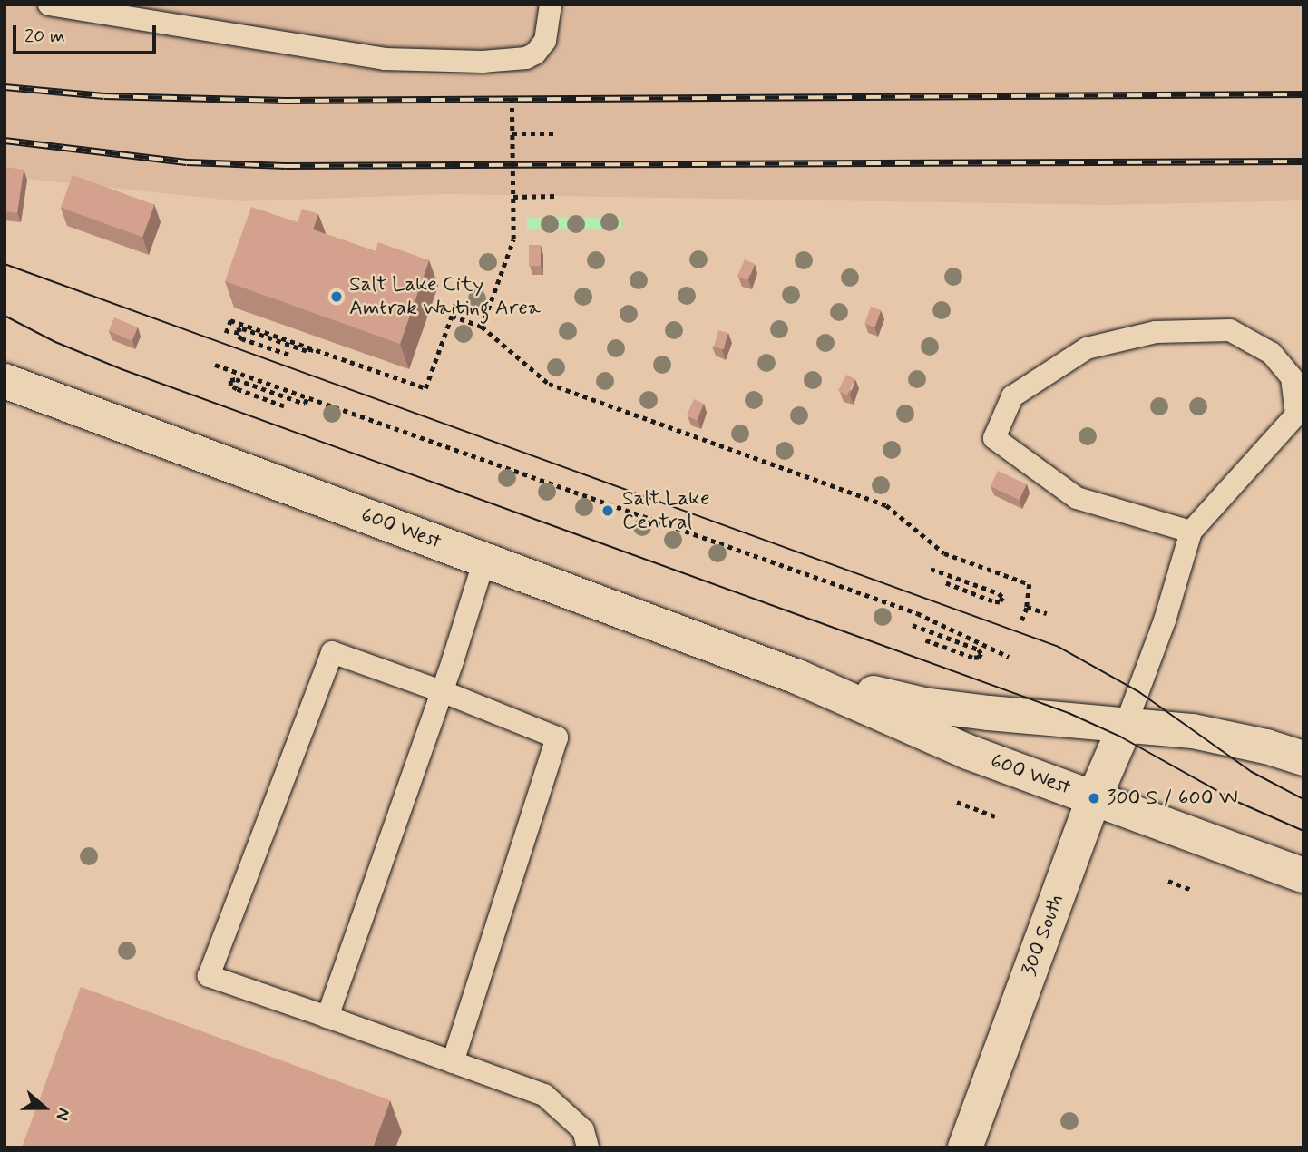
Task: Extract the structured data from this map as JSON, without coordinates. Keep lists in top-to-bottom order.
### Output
{
  "streets": {
    "street": ["600 West", "300 South"]
  },
  "crossings": [
    ["600 West", "300 South"]
  ],
  "places": ["Salt Lake City Amtrak Waiting Area", "Salt Lake Central", "300 S / 600 W"],
  "scale_bar": "20 m",
  "north": "right"
}
